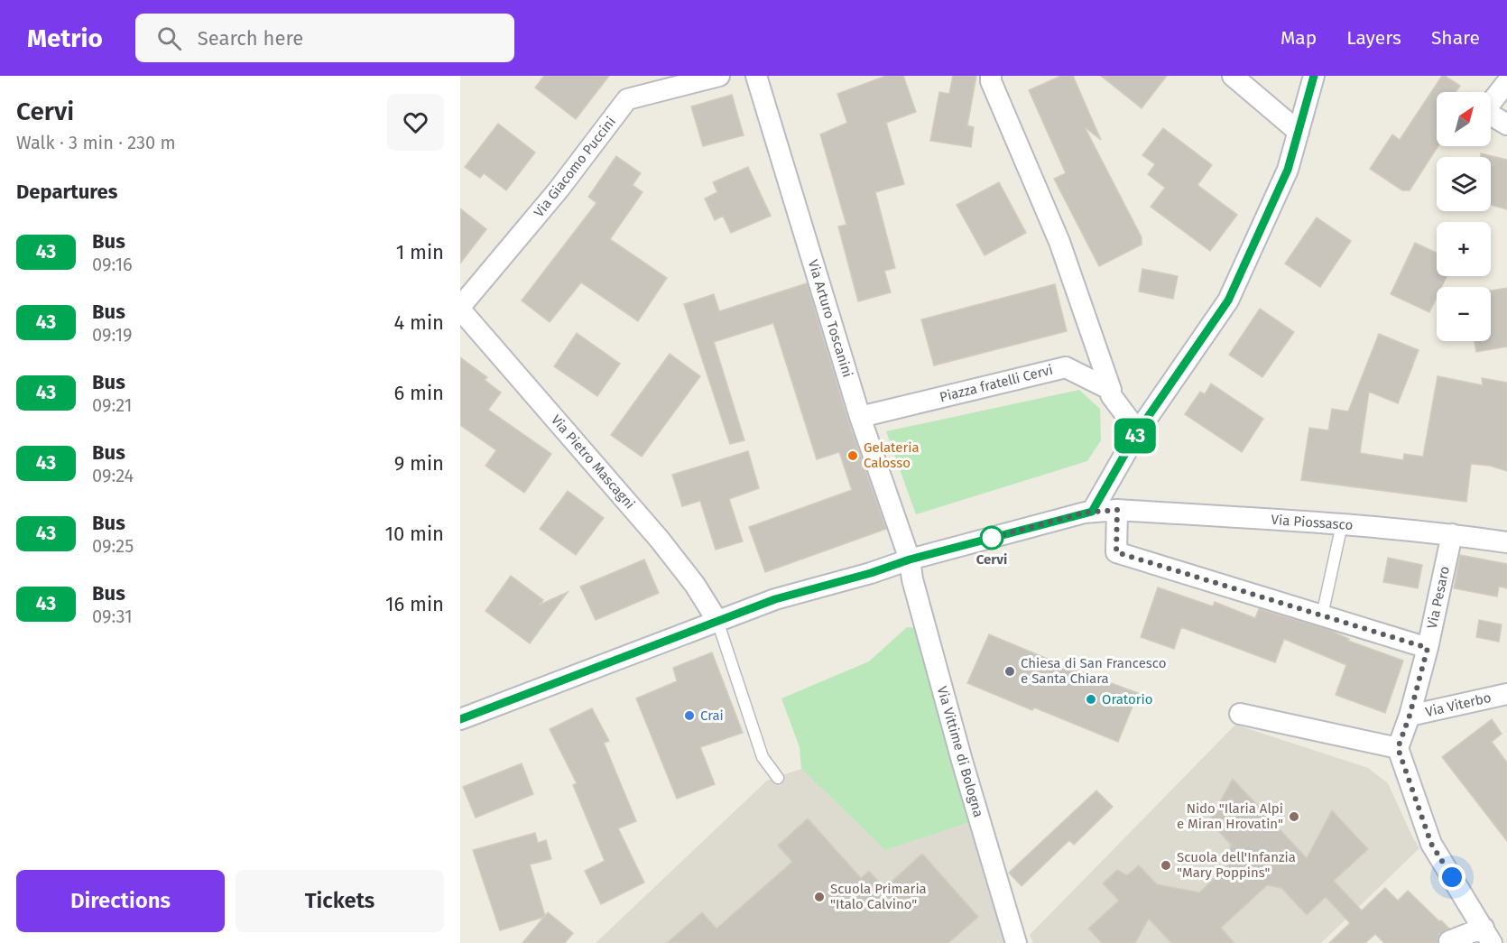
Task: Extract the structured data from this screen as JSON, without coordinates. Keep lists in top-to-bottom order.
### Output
{
  "streets": {
    "street": [
      "Via Giacomo Puccini",
      "Via Arturo Toscanini",
      "Piazza fratelli Cervi",
      "Via Pietro Mascagni",
      "Via Piossasco",
      "Via Pesaro",
      "Via Viterbo",
      "Via Vittime di Bologna"
    ]
  },
  "crossings": [
    ["Via Giacomo Puccini", "Via Pietro Mascagni"],
    ["Via Arturo Toscanini", "Piazza fratelli Cervi"],
    ["Via Arturo Toscanini", "Via Piossasco"],
    ["Via Arturo Toscanini", "Via Vittime di Bologna"],
    ["Via Pietro Mascagni", "Via Piossasco"],
    ["Via Piossasco", "Via Pesaro"],
    ["Via Piossasco", "Via Vittime di Bologna"],
    ["Via Pesaro", "Via Viterbo"]
  ],
  "places": [
    "Gelateria Calosso",
    "Cervi",
    "Chiesa di San Francesco e Santa Chiara",
    "Oratorio",
    "Crai",
    "Nido \"Ilaria Alpi e Miran Hrovatin\"",
    "Scuola dell'Infanzia \"Mary Poppins\"",
    "Scuola Primaria \"Italo Calvino\""
  ],
  "lines": ["bus line 43"],
  "north": "top right",
  "page": {
    "header": "Metrio",
    "search": "Search here",
    "nav": ["Map", "Layers", "Share"],
    "heading": [
      ["Cervi", "Walk · 3 min · 230 m"],
      "Departures"
    ],
    "on_map": "43",
    "map_buttons": ["+", "−"],
    "list": [
      {
        "mark": "43",
        "name": "Bus",
        "note": "09:16",
        "value": "1 min"
      },
      {
        "mark": "43",
        "name": "Bus",
        "note": "09:19",
        "value": "4 min"
      },
      {
        "mark": "43",
        "name": "Bus",
        "note": "09:21",
        "value": "6 min"
      },
      {
        "mark": "43",
        "name": "Bus",
        "note": "09:24",
        "value": "9 min"
      },
      {
        "mark": "43",
        "name": "Bus",
        "note": "09:25",
        "value": "10 min"
      },
      {
        "mark": "43",
        "name": "Bus",
        "note": "09:31",
        "value": "16 min"
      }
    ],
    "buttons": ["Directions", "Tickets"]
  }
}
